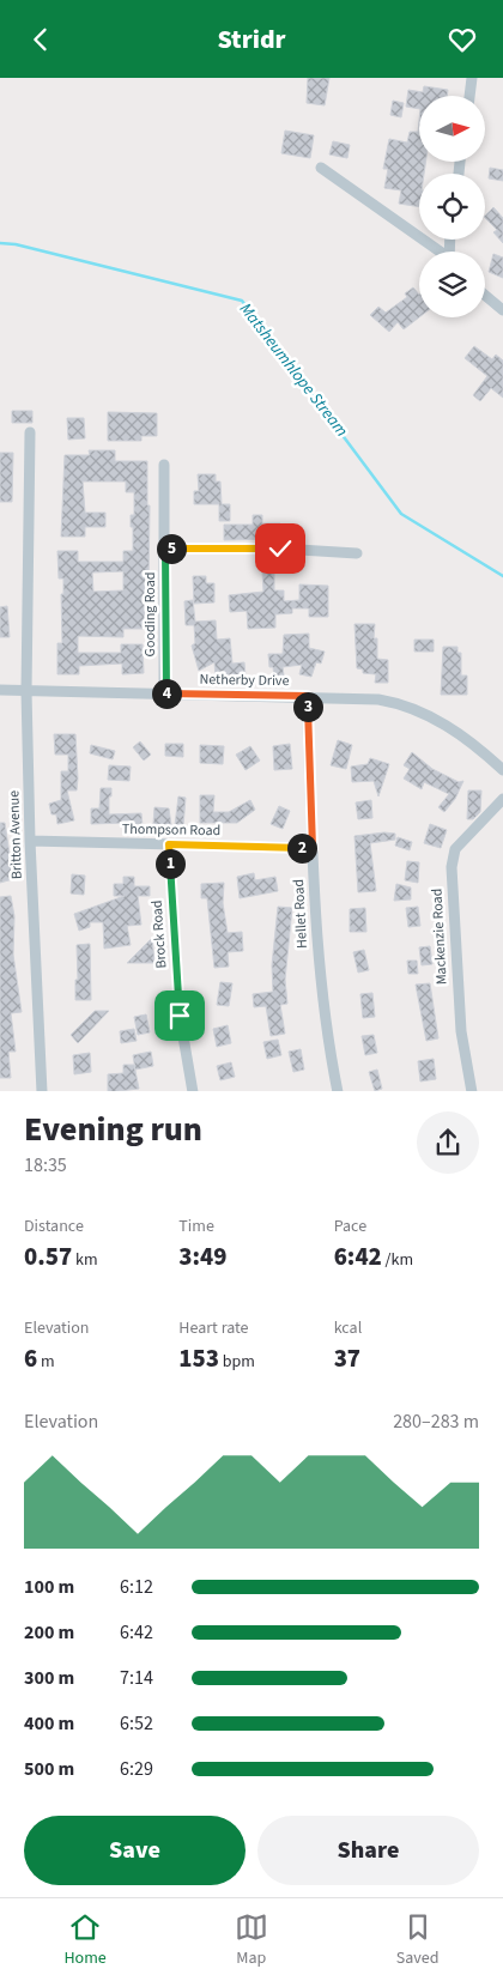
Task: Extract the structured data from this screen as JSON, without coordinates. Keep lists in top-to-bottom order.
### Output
{
  "streets": {
    "street": [
      "Gooding Road",
      "Netherby Drive",
      "Thompson Road",
      "Britton Avenue",
      "Hellet Road",
      "Brock Road",
      "Mackenzie Road"
    ]
  },
  "crossings": [
    ["Gooding Road", "Netherby Drive"],
    ["Netherby Drive", "Britton Avenue"],
    ["Netherby Drive", "Hellet Road"],
    ["Thompson Road", "Britton Avenue"],
    ["Thompson Road", "Hellet Road"],
    ["Thompson Road", "Brock Road"]
  ],
  "water": ["Matsheumhlope Stream"],
  "north": "right",
  "page": {
    "header": "Stridr",
    "pins": [
      "5",
      "4",
      "3",
      "2",
      "1"
    ],
    "heading": ["Evening run", "18:35"],
    "stats": [
      ["Distance", "0.57 km"],
      ["Time", "3:49"],
      ["Pace", "6:42 /km"],
      ["Elevation", "6 m"],
      ["Heart rate", "153 bpm"],
      ["kcal", "37"]
    ],
    "chart": ["Elevation", "280–283 m"],
    "list": [
      {
        "name": "100 m",
        "note": "6:12"
      },
      {
        "name": "200 m",
        "note": "6:42"
      },
      {
        "name": "300 m",
        "note": "7:14"
      },
      {
        "name": "400 m",
        "note": "6:52"
      },
      {
        "name": "500 m",
        "note": "6:29"
      }
    ],
    "buttons": ["Save", "Share"],
    "tabs": ["Home", "Map", "Saved"]
  }
}
